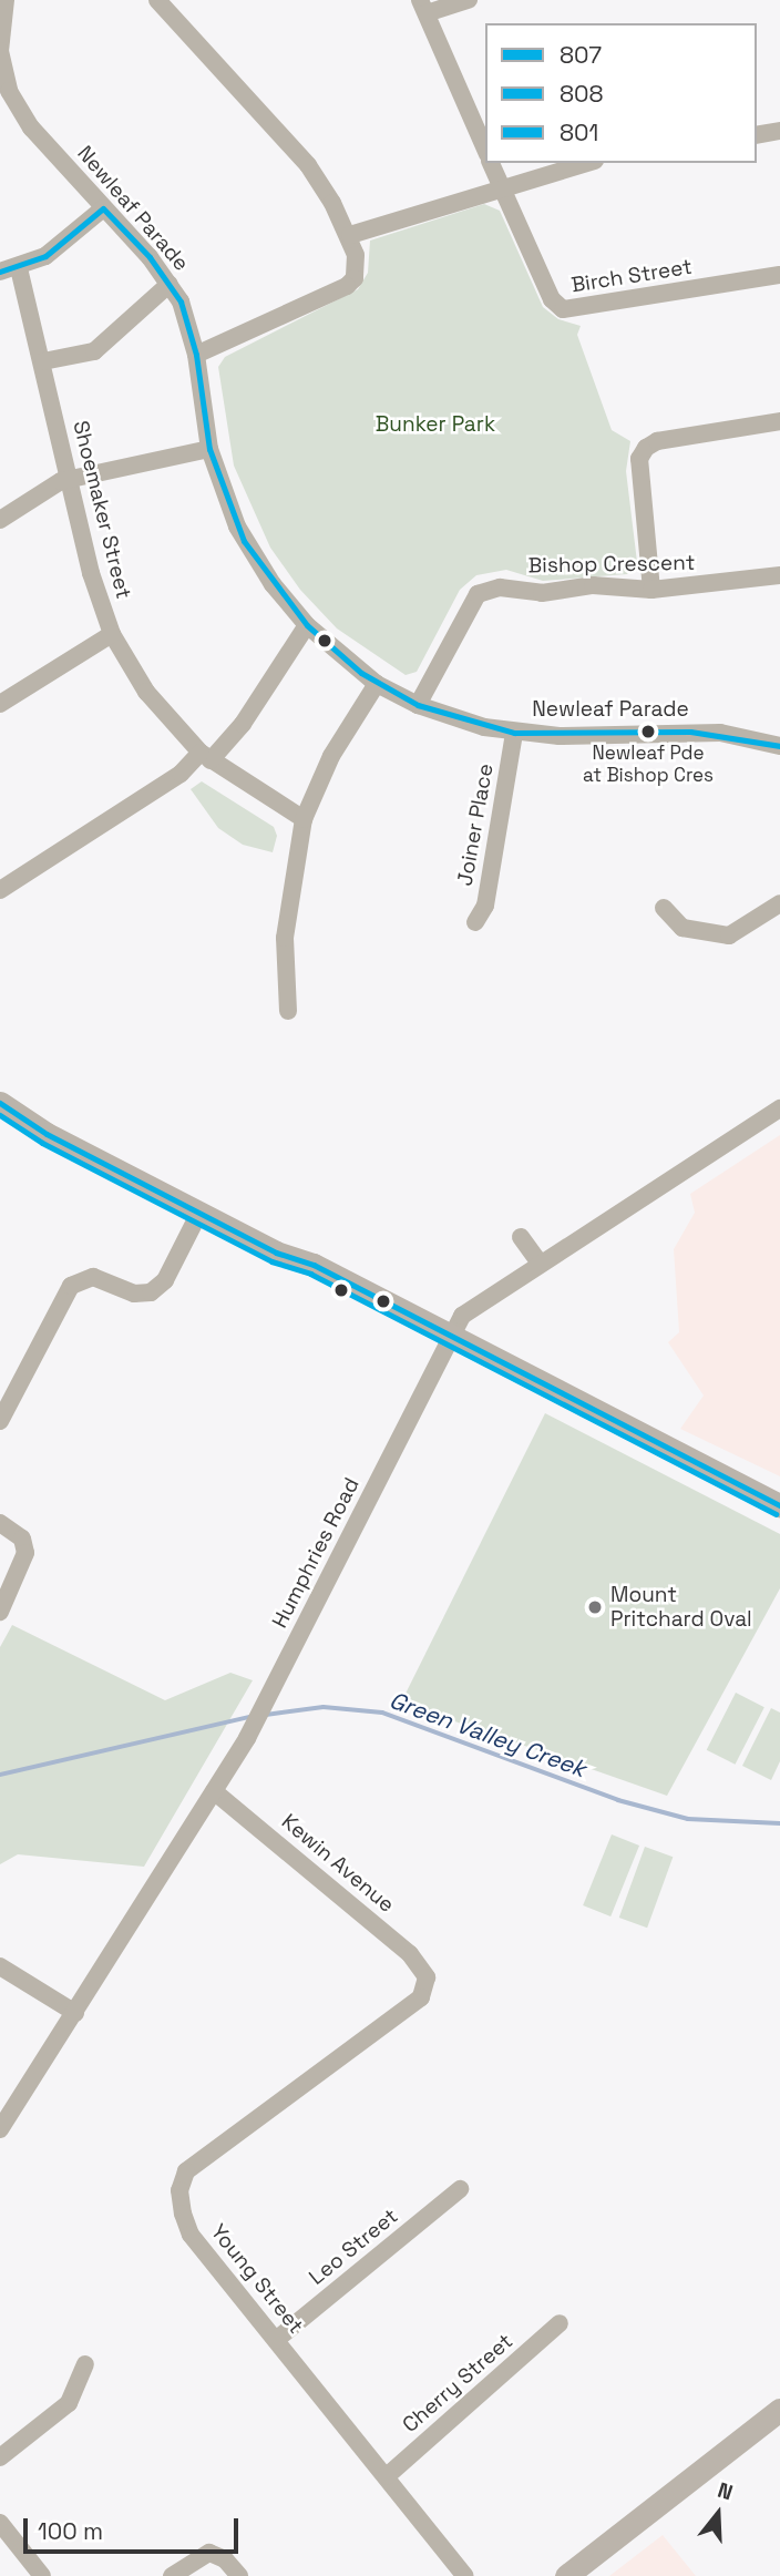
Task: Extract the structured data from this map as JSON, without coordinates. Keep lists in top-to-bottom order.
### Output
{
  "streets": {
    "street": [
      "Newleaf Parade",
      "Birch Street",
      "Shoemaker Street",
      "Bishop Crescent",
      "Joiner Place",
      "Humphries Road",
      "Kewin Avenue",
      "Leo Street",
      "Young Street",
      "Cherry Street"
    ]
  },
  "crossings": [
    ["Newleaf Parade", "Bishop Crescent"],
    ["Newleaf Parade", "Joiner Place"],
    ["Humphries Road", "Kewin Avenue"],
    ["Kewin Avenue", "Young Street"],
    ["Leo Street", "Young Street"],
    ["Young Street", "Cherry Street"]
  ],
  "water": ["Green Valley Creek"],
  "parks": ["Bunker Park"],
  "places": ["Newleaf Pde at Bishop Cres", "Mount Pritchard Oval"],
  "lines": ["transit line 807", "transit line 808", "transit line 801"],
  "legend": ["807", "808", "801"],
  "scale_bar": "100 m",
  "north": "top"
}
